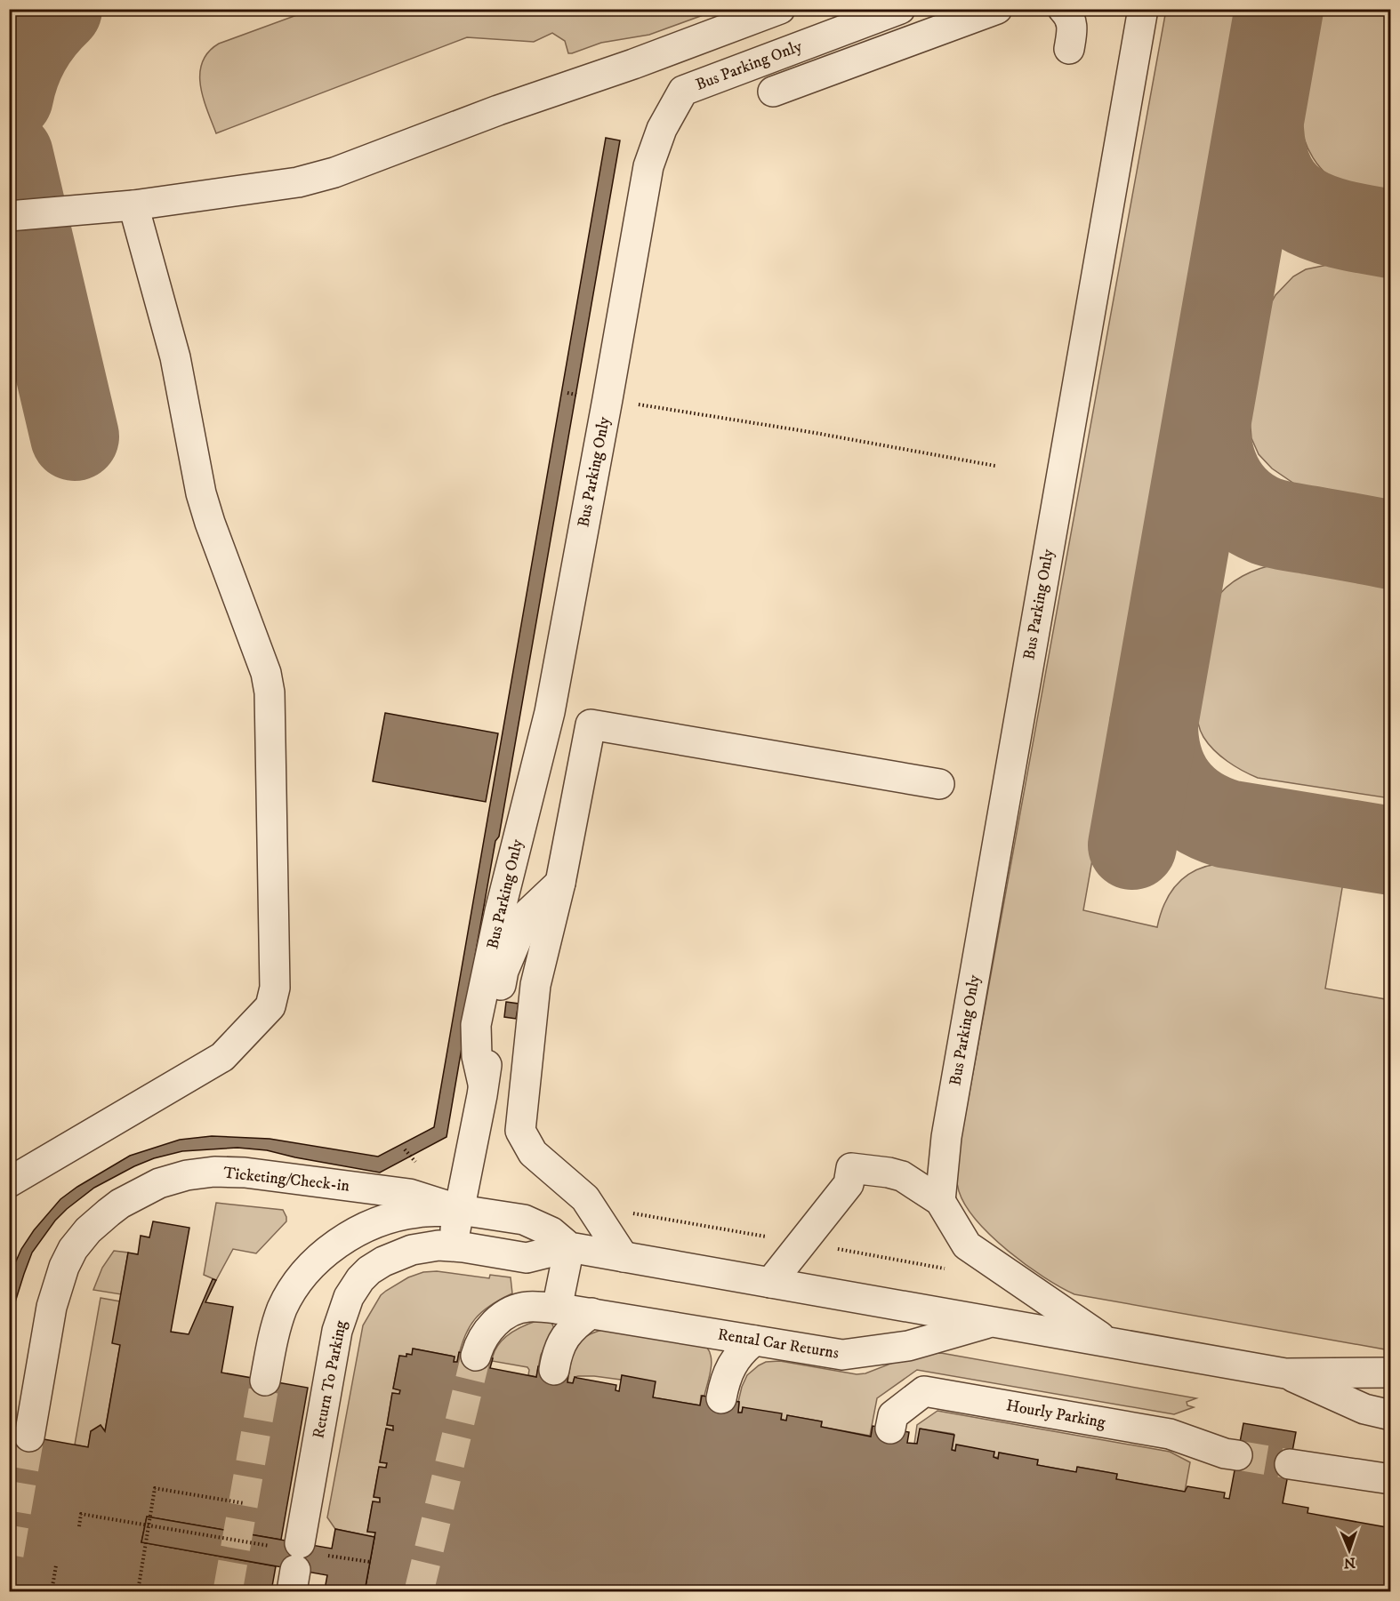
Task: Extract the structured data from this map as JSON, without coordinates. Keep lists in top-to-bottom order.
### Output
{
  "streets": {
    "street": [
      "Bus Parking Only",
      "Ticketing/Check-in",
      "Rental Car Returns",
      "Return To Parking",
      "Hourly Parking"
    ]
  },
  "north": "bottom"
}
